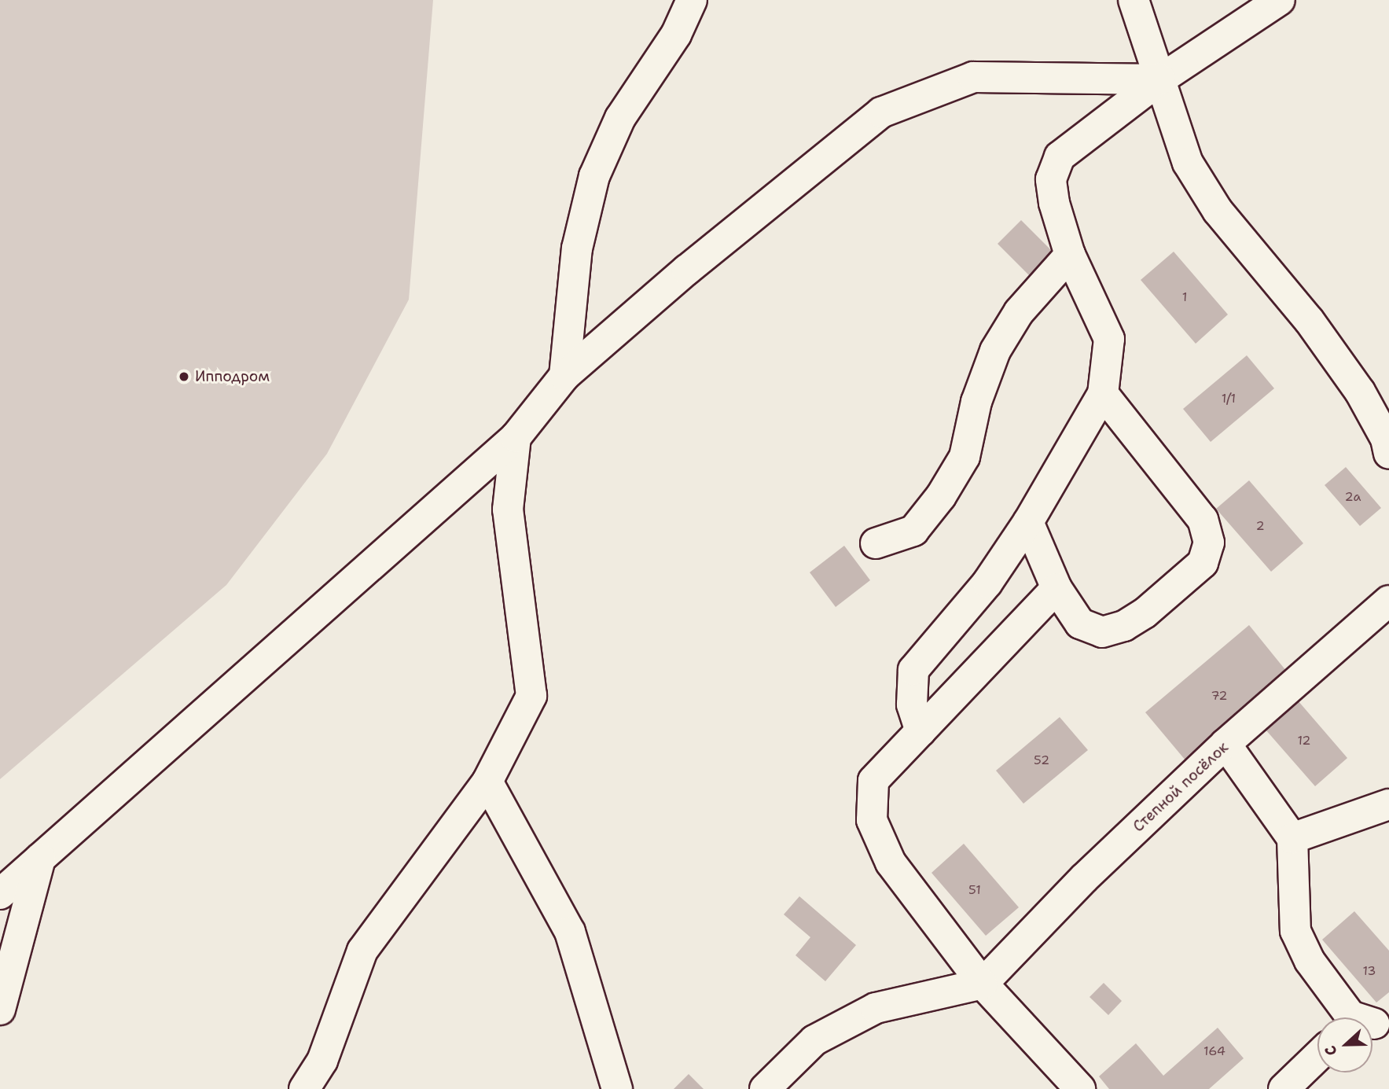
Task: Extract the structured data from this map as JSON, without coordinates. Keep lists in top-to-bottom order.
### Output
{
  "streets": {
    "street": ["Степной посёлок"]
  },
  "places": ["Ипподром"],
  "house_numbers": [
    "1",
    "1/1",
    "2а",
    "2",
    "72",
    "12",
    "52",
    "51",
    "13",
    "164"
  ],
  "north": "left"
}
